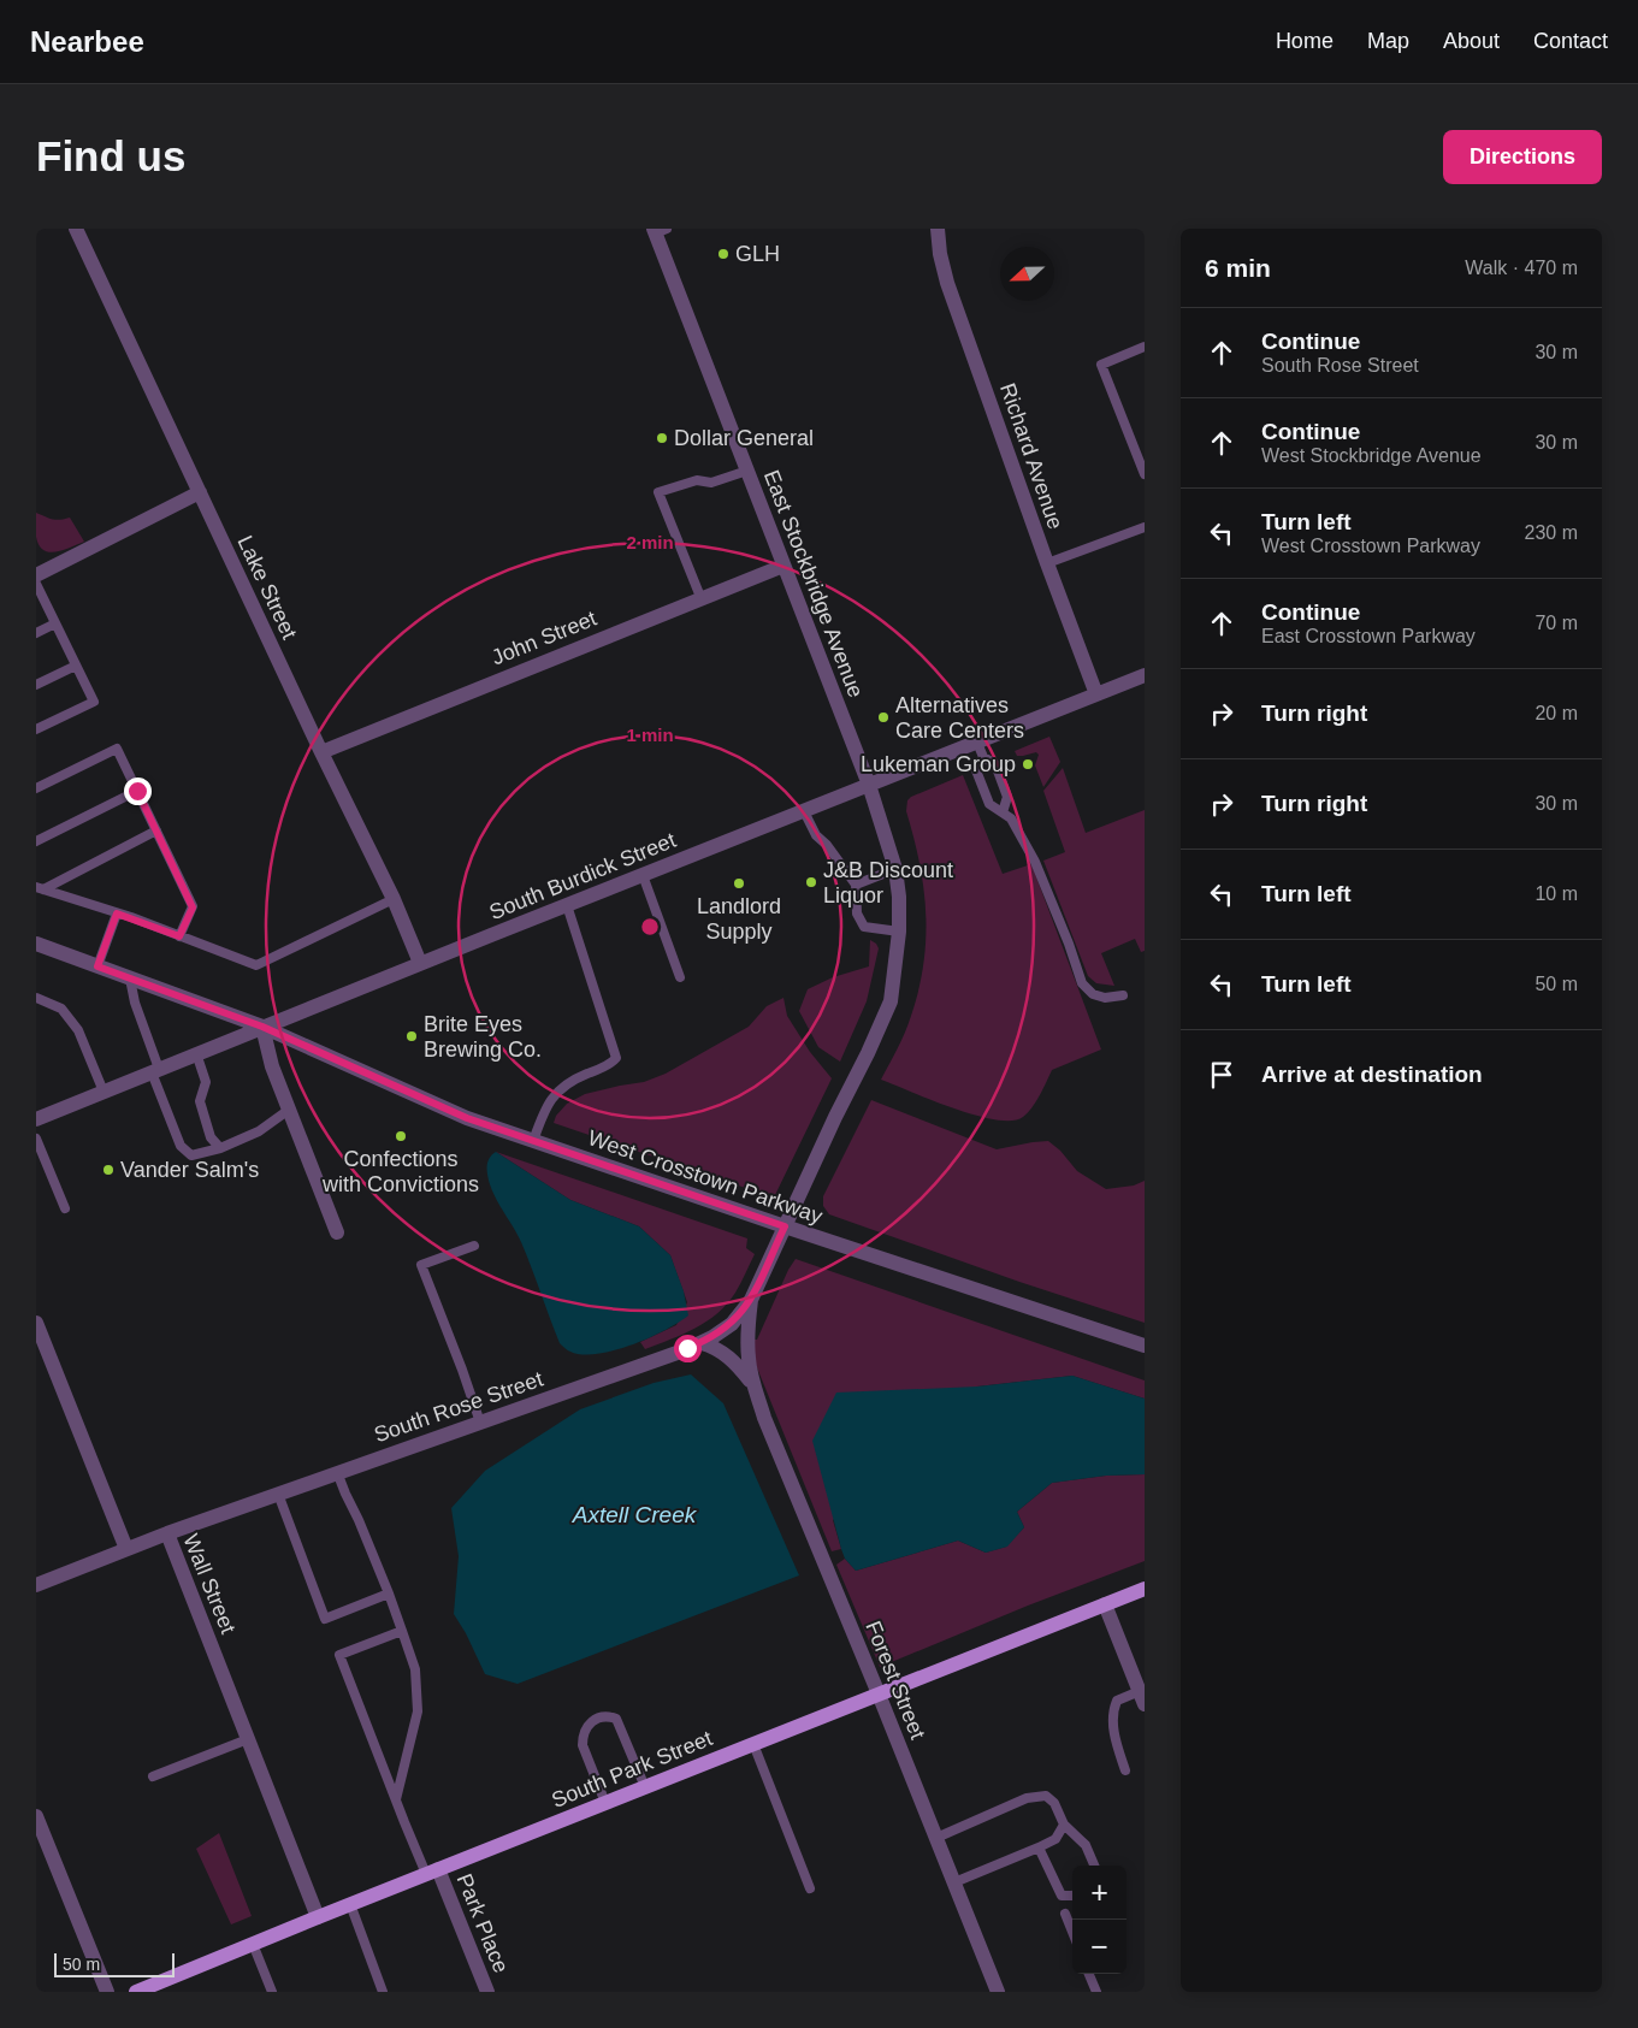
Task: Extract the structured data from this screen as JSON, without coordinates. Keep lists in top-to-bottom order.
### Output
{
  "streets": {
    "main road": ["South Park Street"],
    "street": [
      "Richard Avenue",
      "East Stockbridge Avenue",
      "Lake Street",
      "John Street",
      "South Burdick Street",
      "West Crosstown Parkway",
      "South Rose Street",
      "Wall Street",
      "Forest Street",
      "Park Place"
    ]
  },
  "crossings": [
    ["Richard Avenue", "South Burdick Street"],
    ["East Stockbridge Avenue", "John Street"],
    ["East Stockbridge Avenue", "South Burdick Street"],
    ["East Stockbridge Avenue", "West Crosstown Parkway"],
    ["East Stockbridge Avenue", "South Rose Street"],
    ["East Stockbridge Avenue", "Forest Street"],
    ["Lake Street", "John Street"],
    ["Lake Street", "South Burdick Street"],
    ["South Burdick Street", "West Crosstown Parkway"],
    ["South Rose Street", "Wall Street"],
    ["South Rose Street", "Forest Street"],
    ["Wall Street", "South Park Street"],
    ["Forest Street", "South Park Street"],
    ["South Park Street", "Park Place"]
  ],
  "water": ["Axtell Creek"],
  "places": [
    "GLH",
    "Dollar General",
    "Alternatives Care Centers",
    "Lukeman Group",
    "J&B Discount Liquor",
    "Landlord Supply",
    "Brite Eyes Brewing Co.",
    "Confections with Convictions",
    "Vander Salm's"
  ],
  "scale_bar": "50 m",
  "north": "left",
  "page": {
    "header": "Nearbee",
    "nav": [
      "Home",
      "Map",
      "About",
      "Contact"
    ],
    "buttons": "Directions",
    "title": "Find us",
    "heading": ["6 min", "Walk · 470 m"],
    "list": [
      ["Continue", "South Rose Street", "30 m"],
      ["Continue", "West Stockbridge Avenue", "30 m"],
      ["Turn left", "West Crosstown Parkway", "230 m"],
      ["Continue", "East Crosstown Parkway", "70 m"],
      ["Turn right", "20 m"],
      ["Turn right", "30 m"],
      ["Turn left", "10 m"],
      ["Turn left", "50 m"],
      "Arrive at destination"
    ],
    "map_buttons": ["+", "−"],
    "scale": "50 m"
  },
  "rings": ["2 min", "1 min"]
}
